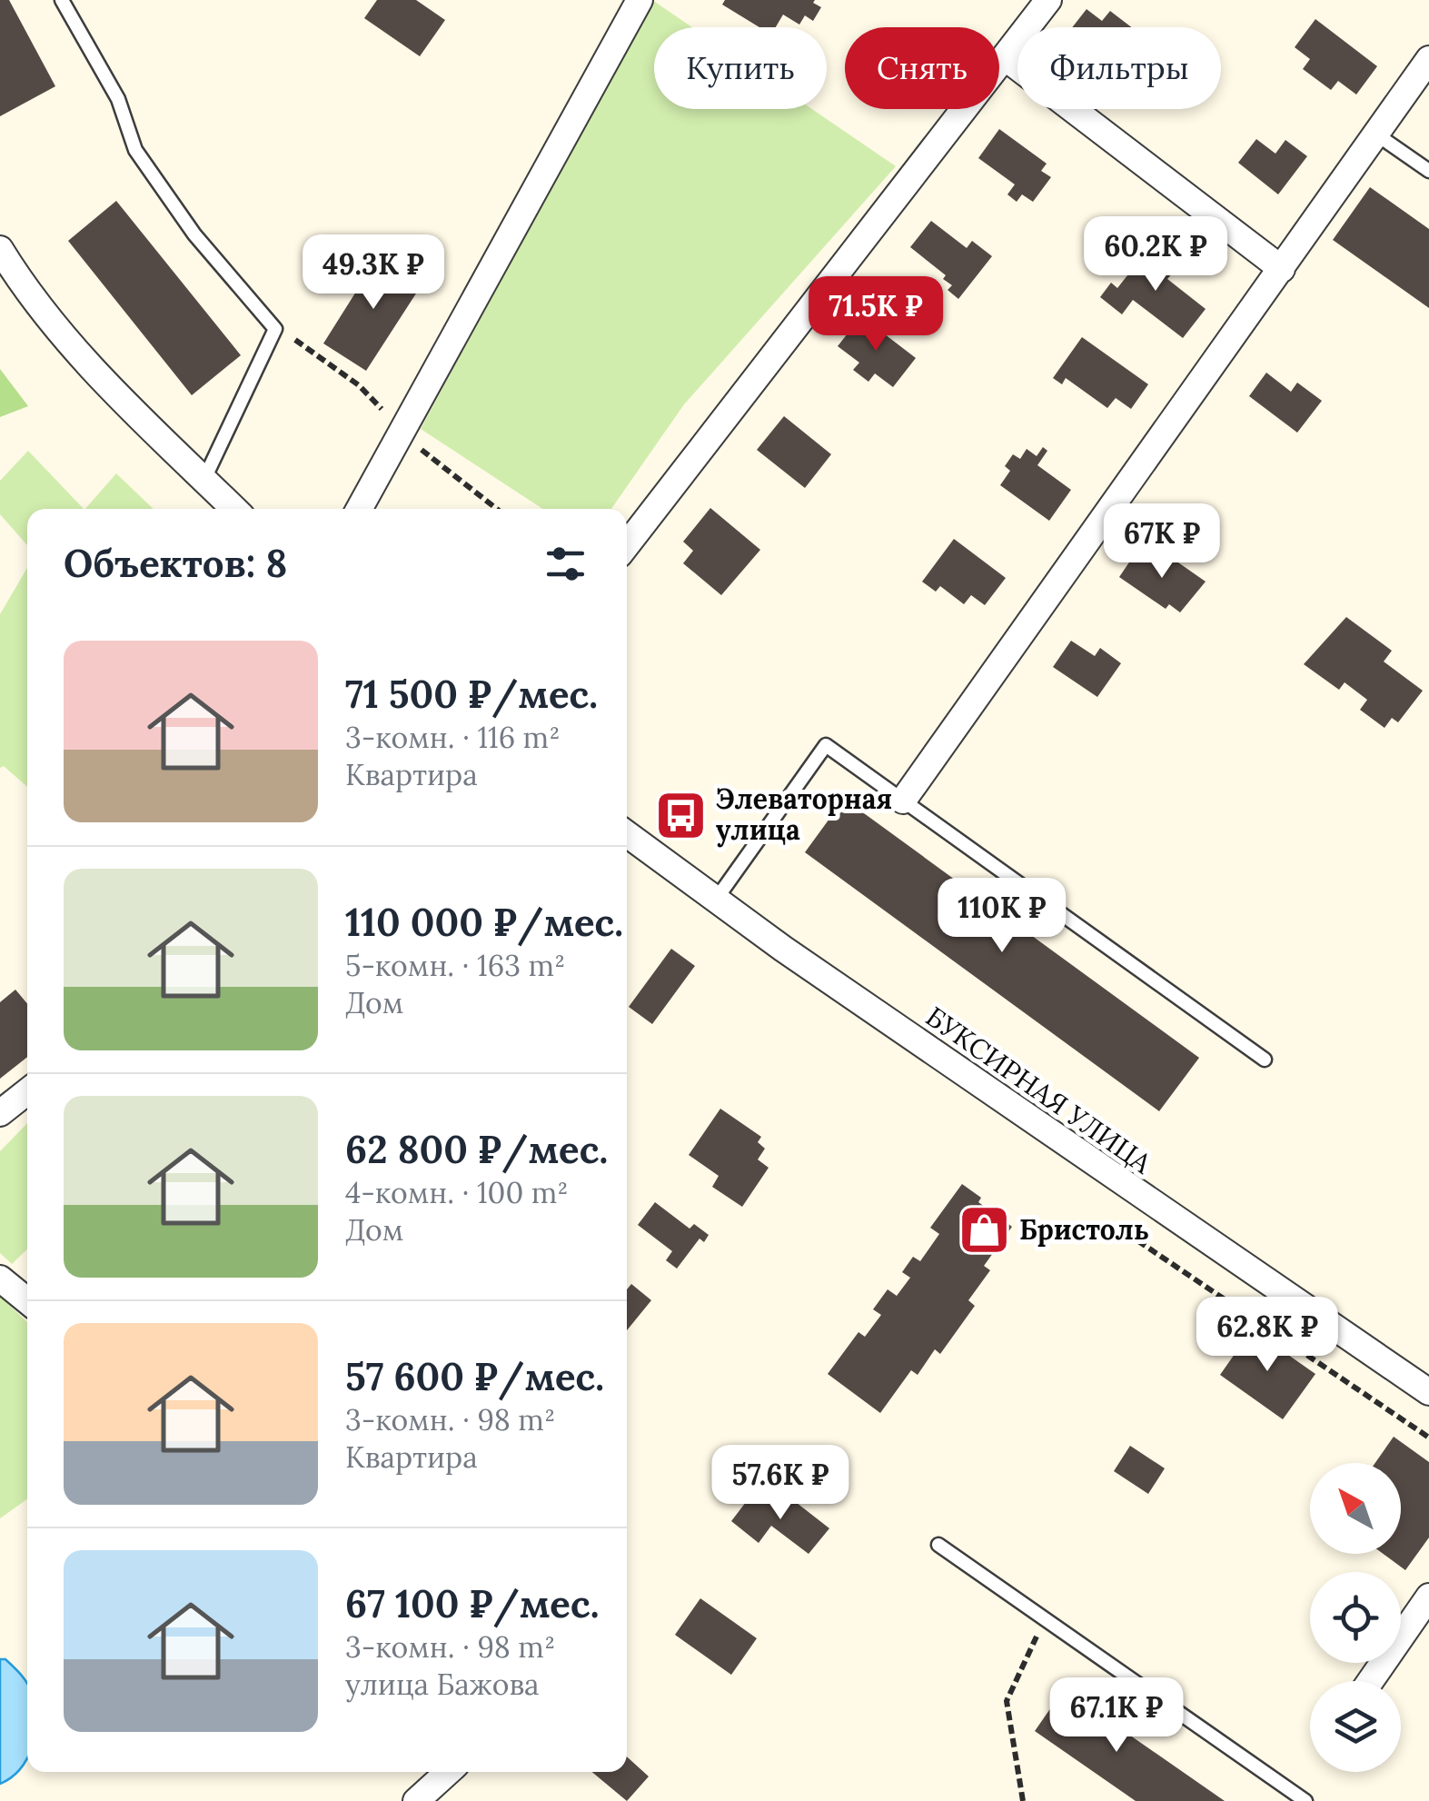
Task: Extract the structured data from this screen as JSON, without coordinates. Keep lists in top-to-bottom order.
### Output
{
  "streets": {
    "street": ["БУКСИРНАЯ УЛИЦА"]
  },
  "places": {
    "bus stop": ["Элеваторная улица"],
    "shop": ["Бристоль"]
  },
  "north": "top left",
  "page": {
    "chip": ["Купить", "Снять", "Фильтры"],
    "price": [
      "60.2K ₽",
      "49.3K ₽",
      "71.5K ₽",
      "67K ₽",
      "110K ₽",
      "62.8K ₽",
      "57.6K ₽",
      "67.1K ₽"
    ],
    "heading": "Объектов: 8",
    "list": [
      {
        "name": "71 500 ₽/мес.",
        "note": "3-комн. · 116 m² · Квартира"
      },
      {
        "name": "110 000 ₽/мес.",
        "note": "5-комн. · 163 m² · Дом"
      },
      {
        "name": "62 800 ₽/мес.",
        "note": "4-комн. · 100 m² · Дом"
      },
      {
        "name": "57 600 ₽/мес.",
        "note": "3-комн. · 98 m² · Квартира"
      },
      {
        "name": "67 100 ₽/мес.",
        "note": "3-комн. · 98 m² · улица Бажова"
      }
    ]
  }
}
